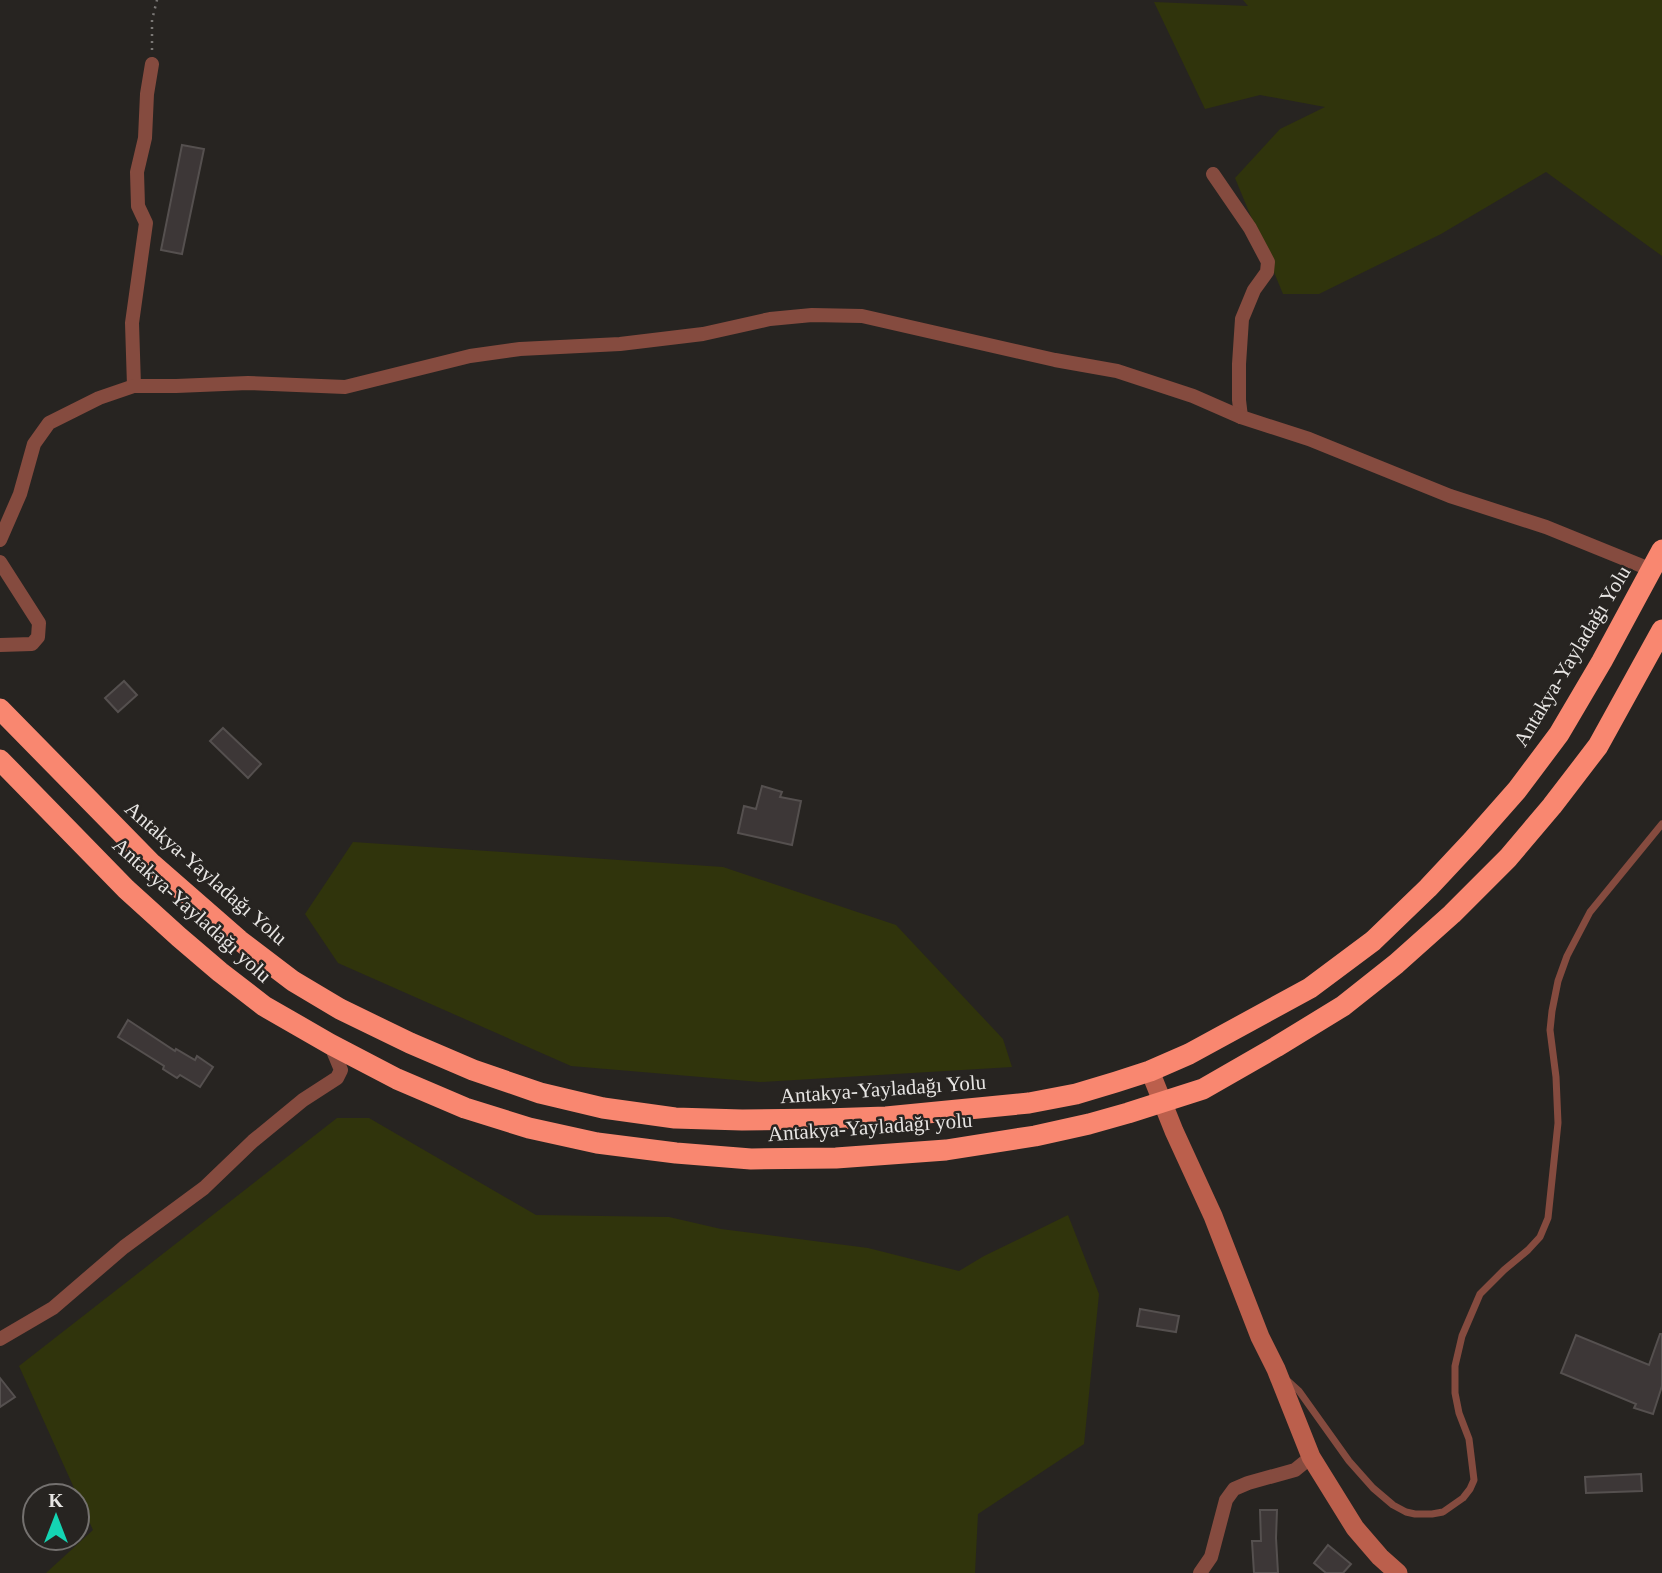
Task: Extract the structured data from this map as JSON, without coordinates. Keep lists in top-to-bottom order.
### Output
{
  "streets": {
    "highway": ["Antakya-Yayladağı Yolu", "Antakya-Yayladağı yolu"]
  },
  "north": "top"
}
